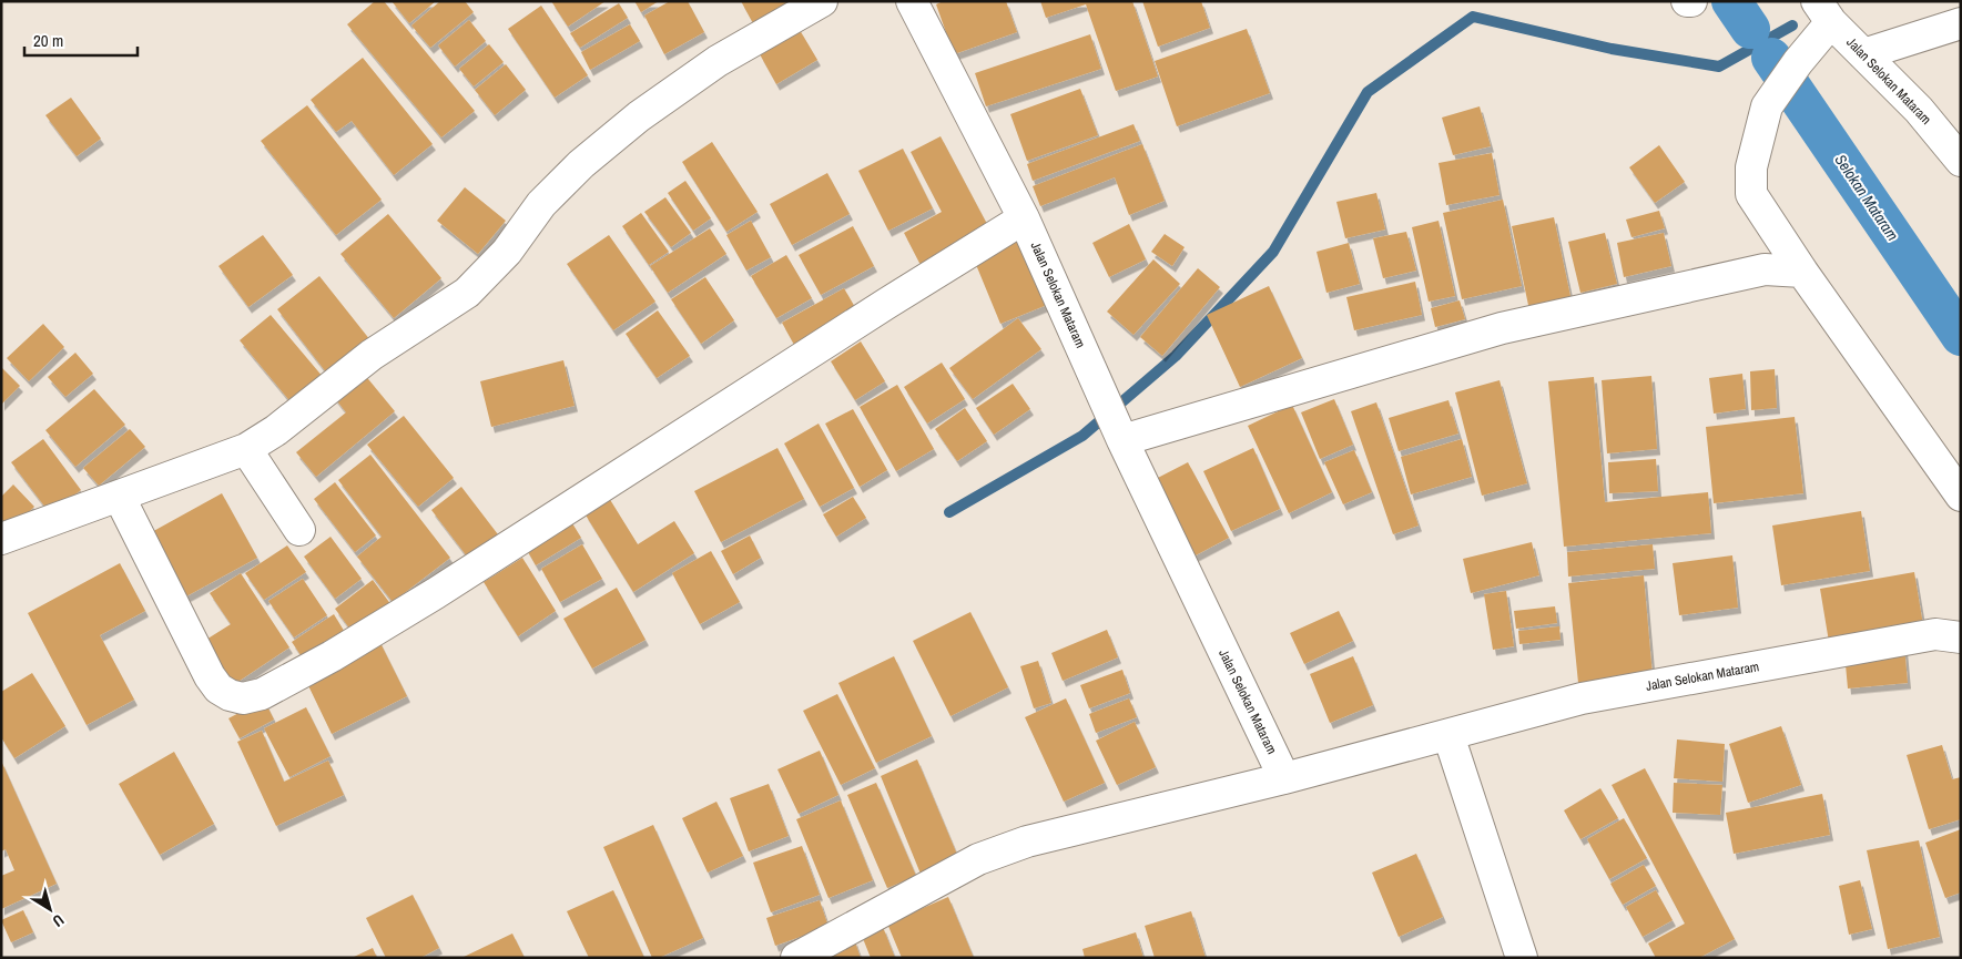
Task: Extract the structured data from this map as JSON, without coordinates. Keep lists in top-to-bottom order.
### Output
{
  "streets": {
    "street": ["Jalan Selokan Mataram"]
  },
  "water": ["Selokan Mataram"],
  "scale_bar": "20 m",
  "north": "bottom right"
}
